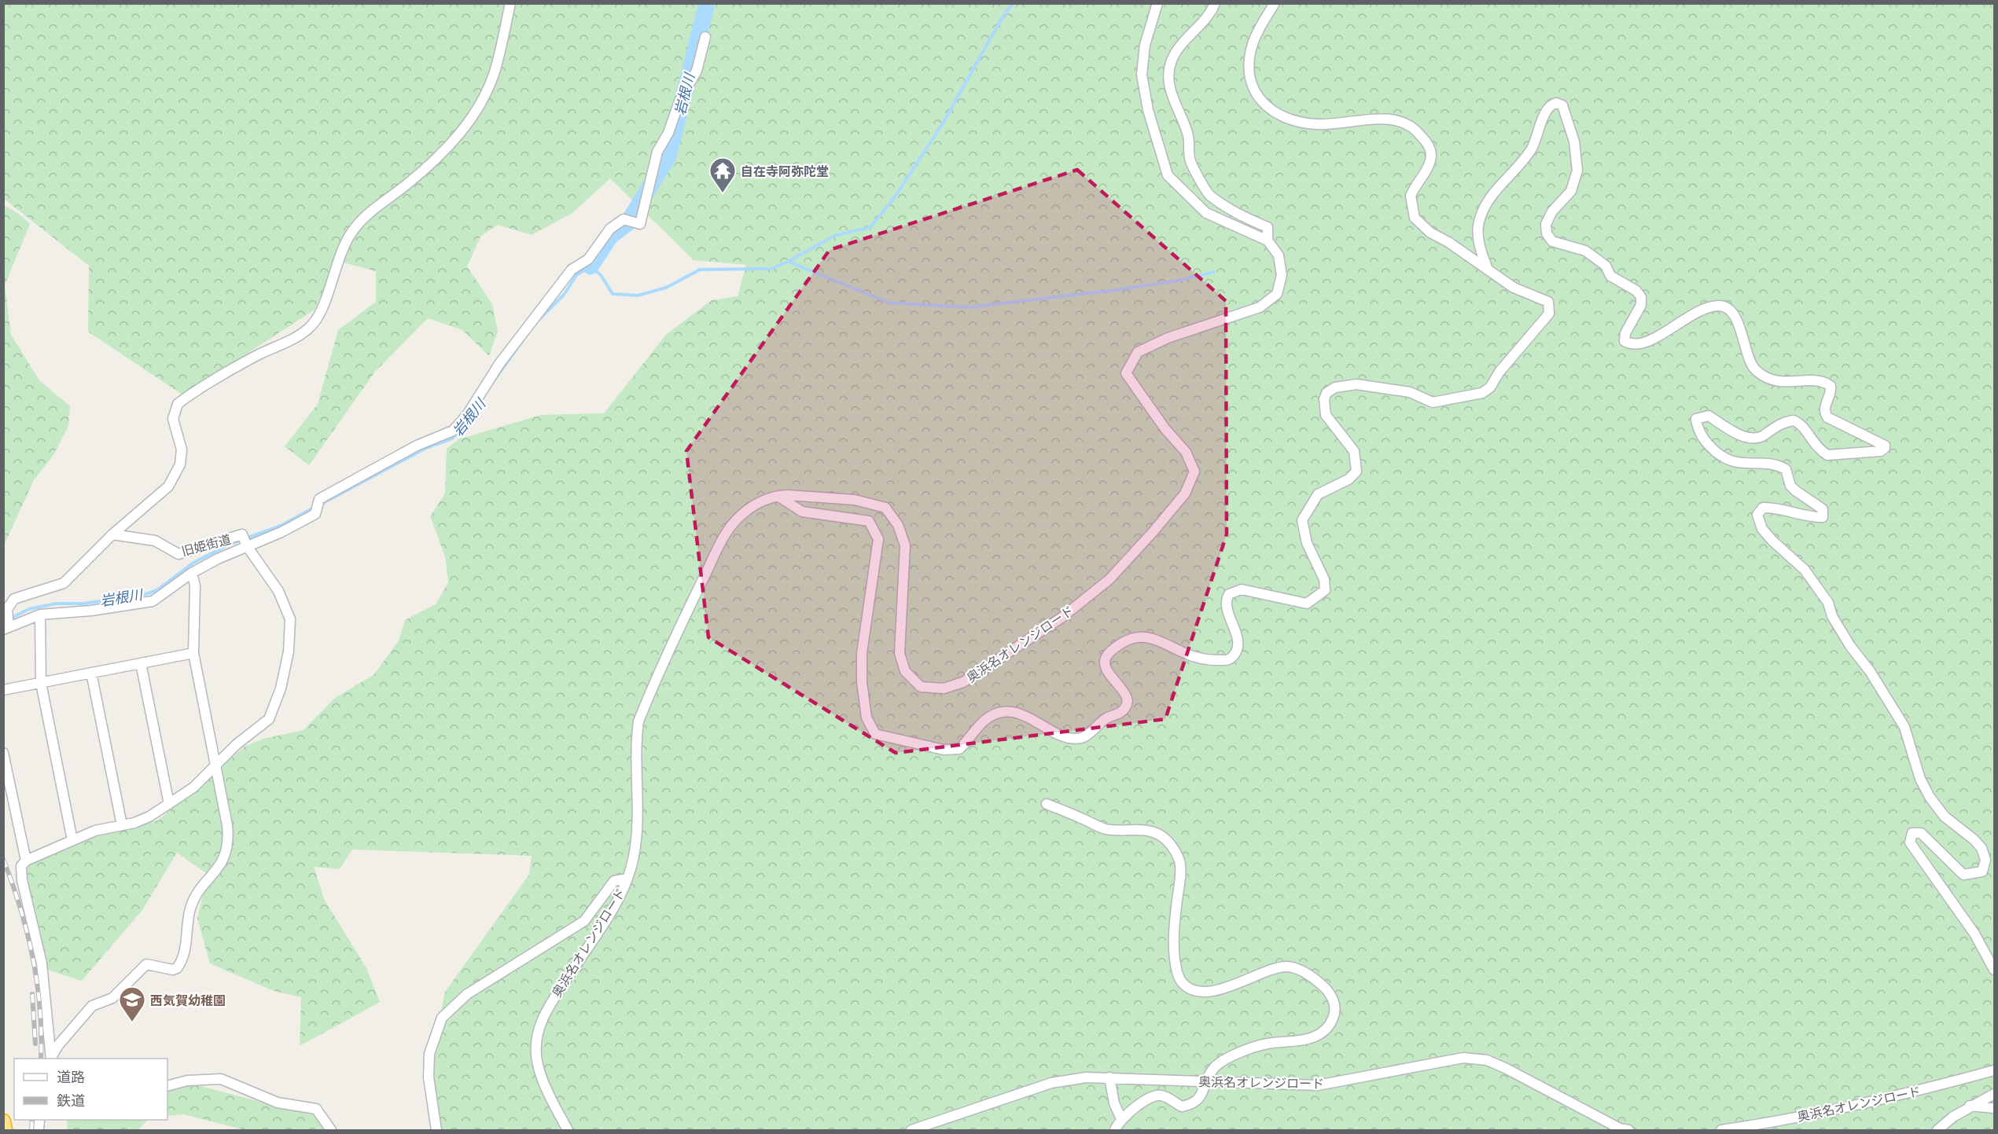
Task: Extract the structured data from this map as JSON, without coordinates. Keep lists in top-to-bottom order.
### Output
{
  "streets": {
    "street": ["旧姫街道", "奥浜名オレンジロード"]
  },
  "water": ["岩根川"],
  "places": {
    "temple": ["自在寺阿弥陀堂"],
    "school or university": ["西気賀幼稚園"]
  },
  "legend": ["道路", "鉄道"]
}
